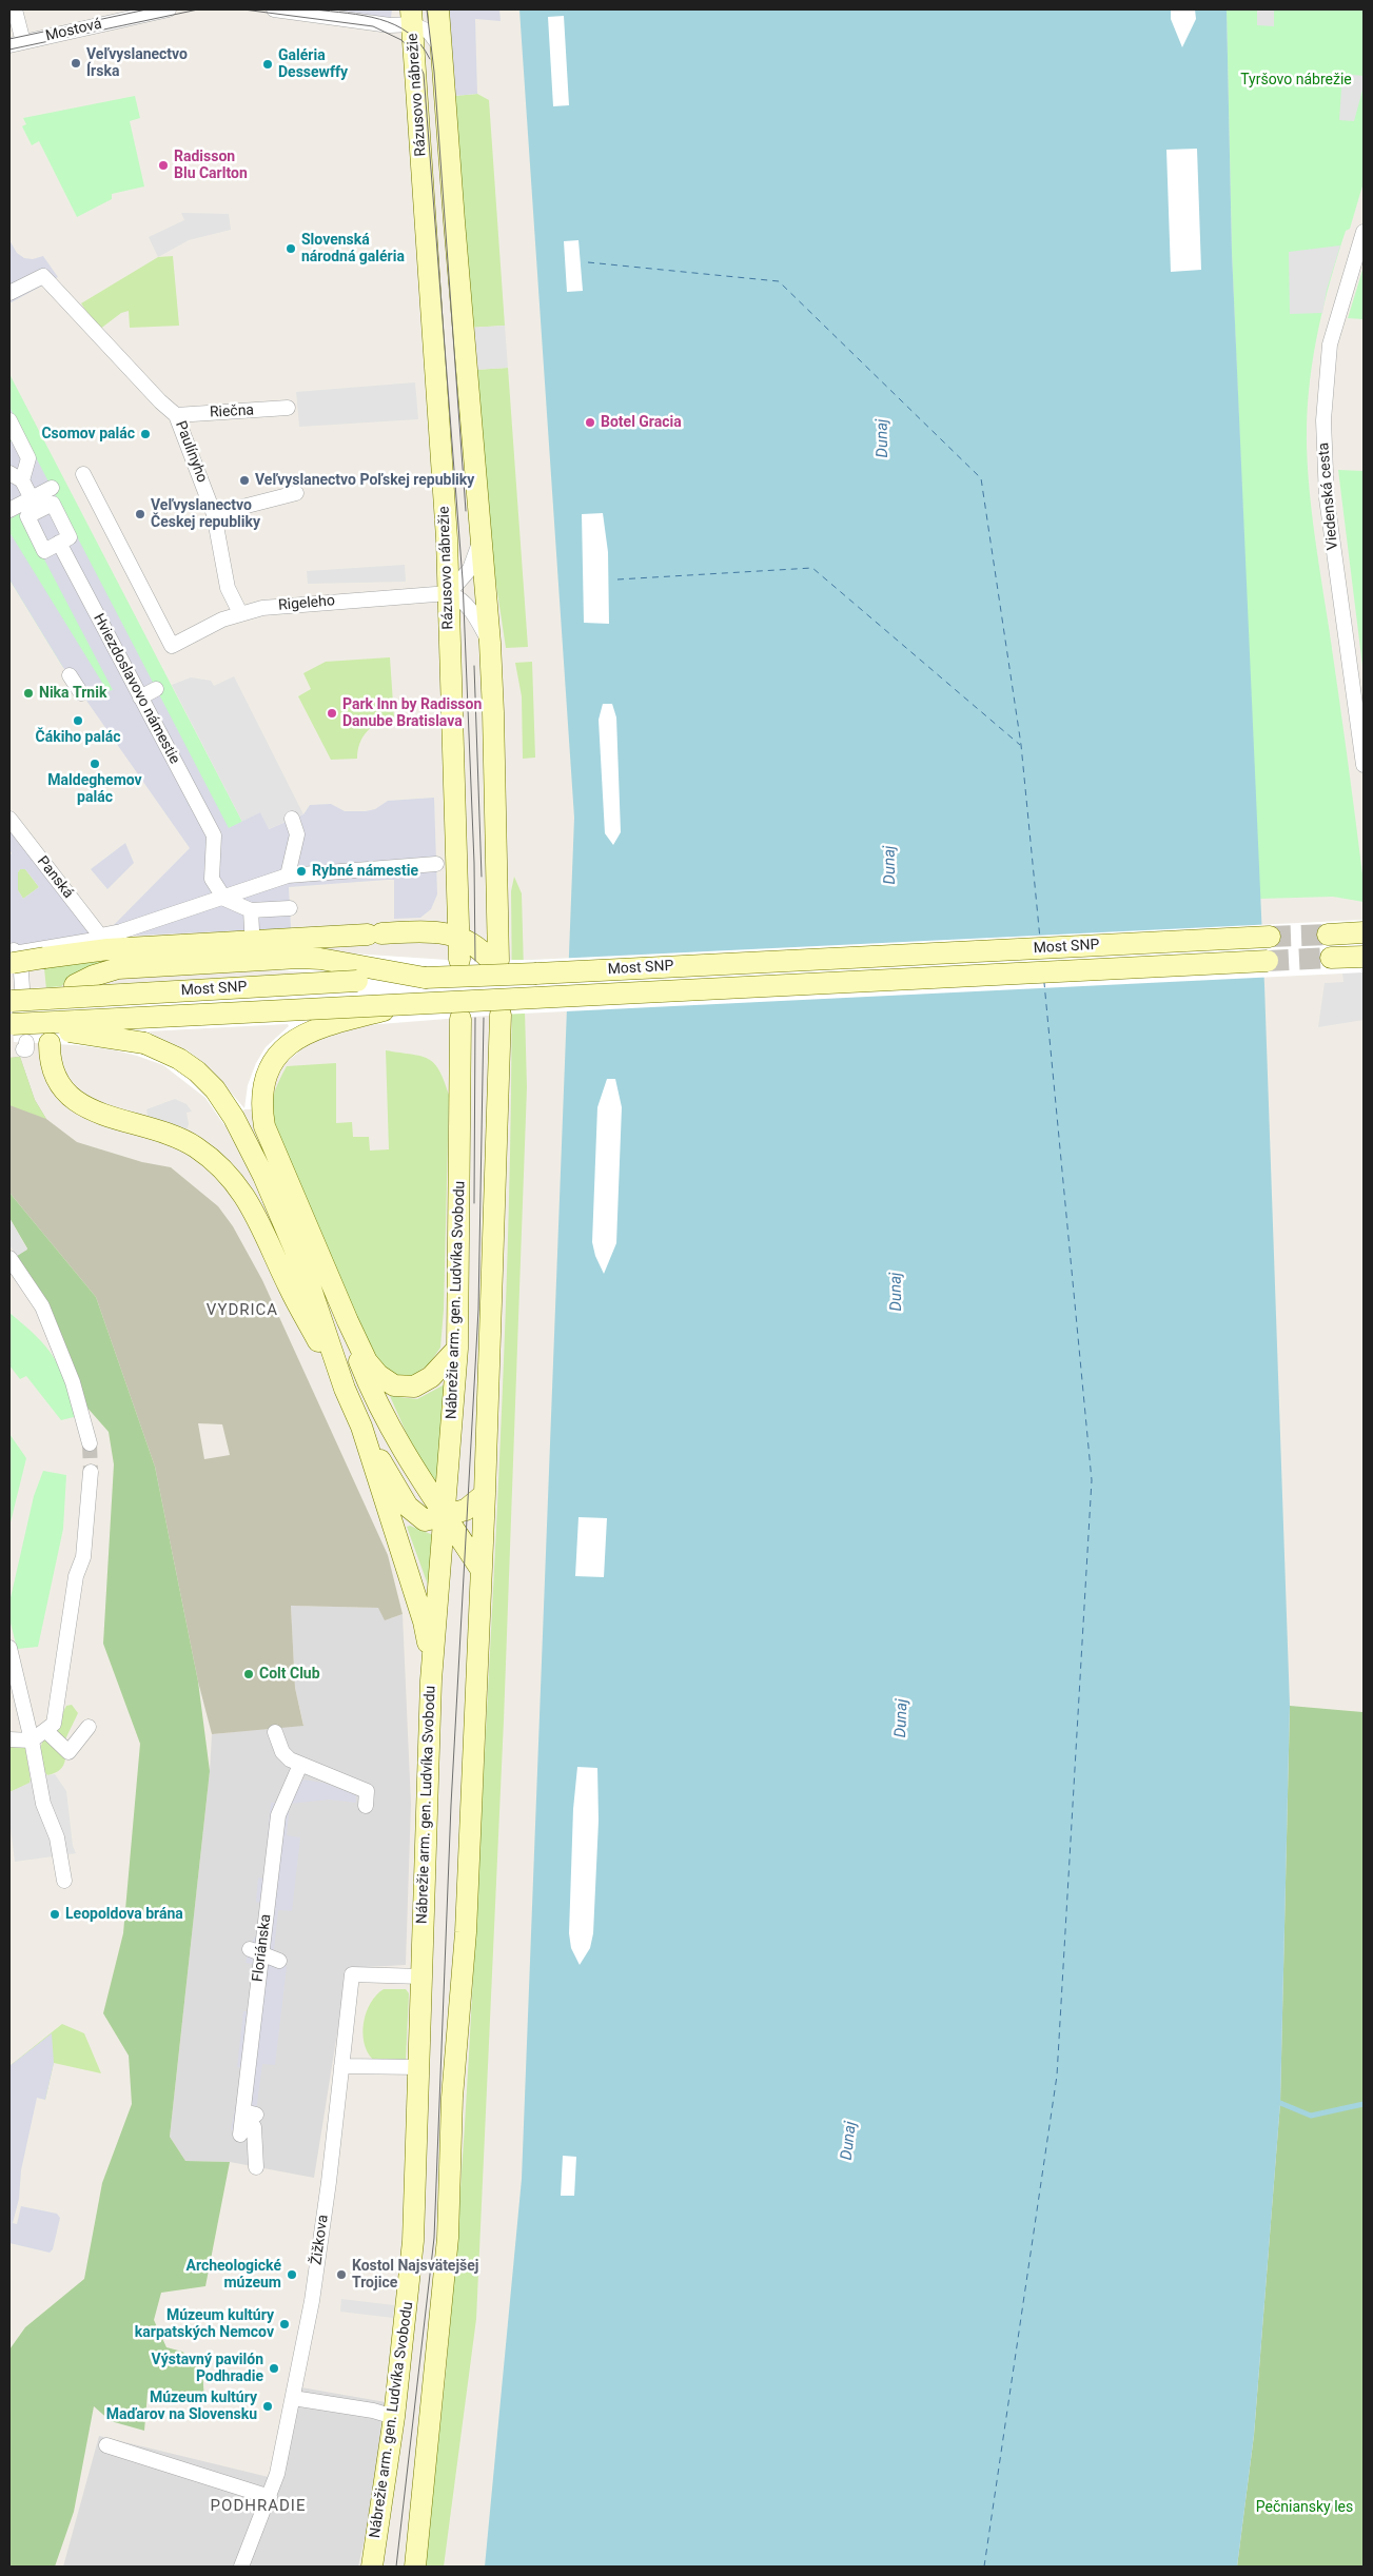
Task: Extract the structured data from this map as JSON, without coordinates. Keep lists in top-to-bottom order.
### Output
{
  "streets": {
    "main road": ["Rázusovo nábrežie", "Most SNP", "Nábrežie arm. gen. Ludvíka Svobodu"],
    "street": [
      "Mostová",
      "Riečna",
      "Paulínyho",
      "Viedenská cesta",
      "Rigeleho",
      "Hviezdoslavovo námestie",
      "Panská",
      "Floriánska",
      "Žižkova"
    ]
  },
  "crossings": [
    ["Rázusovo nábrežie", "Rigeleho"],
    ["Riečna", "Paulínyho"],
    ["Paulínyho", "Rigeleho"],
    ["Nábrežie arm. gen. Ludvíka Svobodu", "Žižkova"]
  ],
  "districts": ["VYDRICA", "PODHRADIE"],
  "water": ["Dunaj"],
  "parks": ["Tyršovo nábrežie", "Pečniansky les"],
  "places": [
    "Veľvyslanectvo Írska",
    "Galéria Dessewffy",
    "Radisson Blu Carlton",
    "Slovenská národná galéria",
    "Botel Gracia",
    "Csomov palác",
    "Veľvyslanectvo Poľskej republiky",
    "Veľvyslanectvo Českej republiky",
    "Nika Trnik",
    "Park Inn by Radisson Danube Bratislava",
    "Čákiho palác",
    "Maldeghemov palác",
    "Rybné námestie",
    "Colt Club",
    "Leopoldova brána",
    "Archeologické múzeum",
    "Kostol Najsvätejšej Trojice",
    "Múzeum kultúry karpatských Nemcov",
    "Výstavný pavilón Podhradie",
    "Múzeum kultúry Maďarov na Slovensku"
  ]
}
